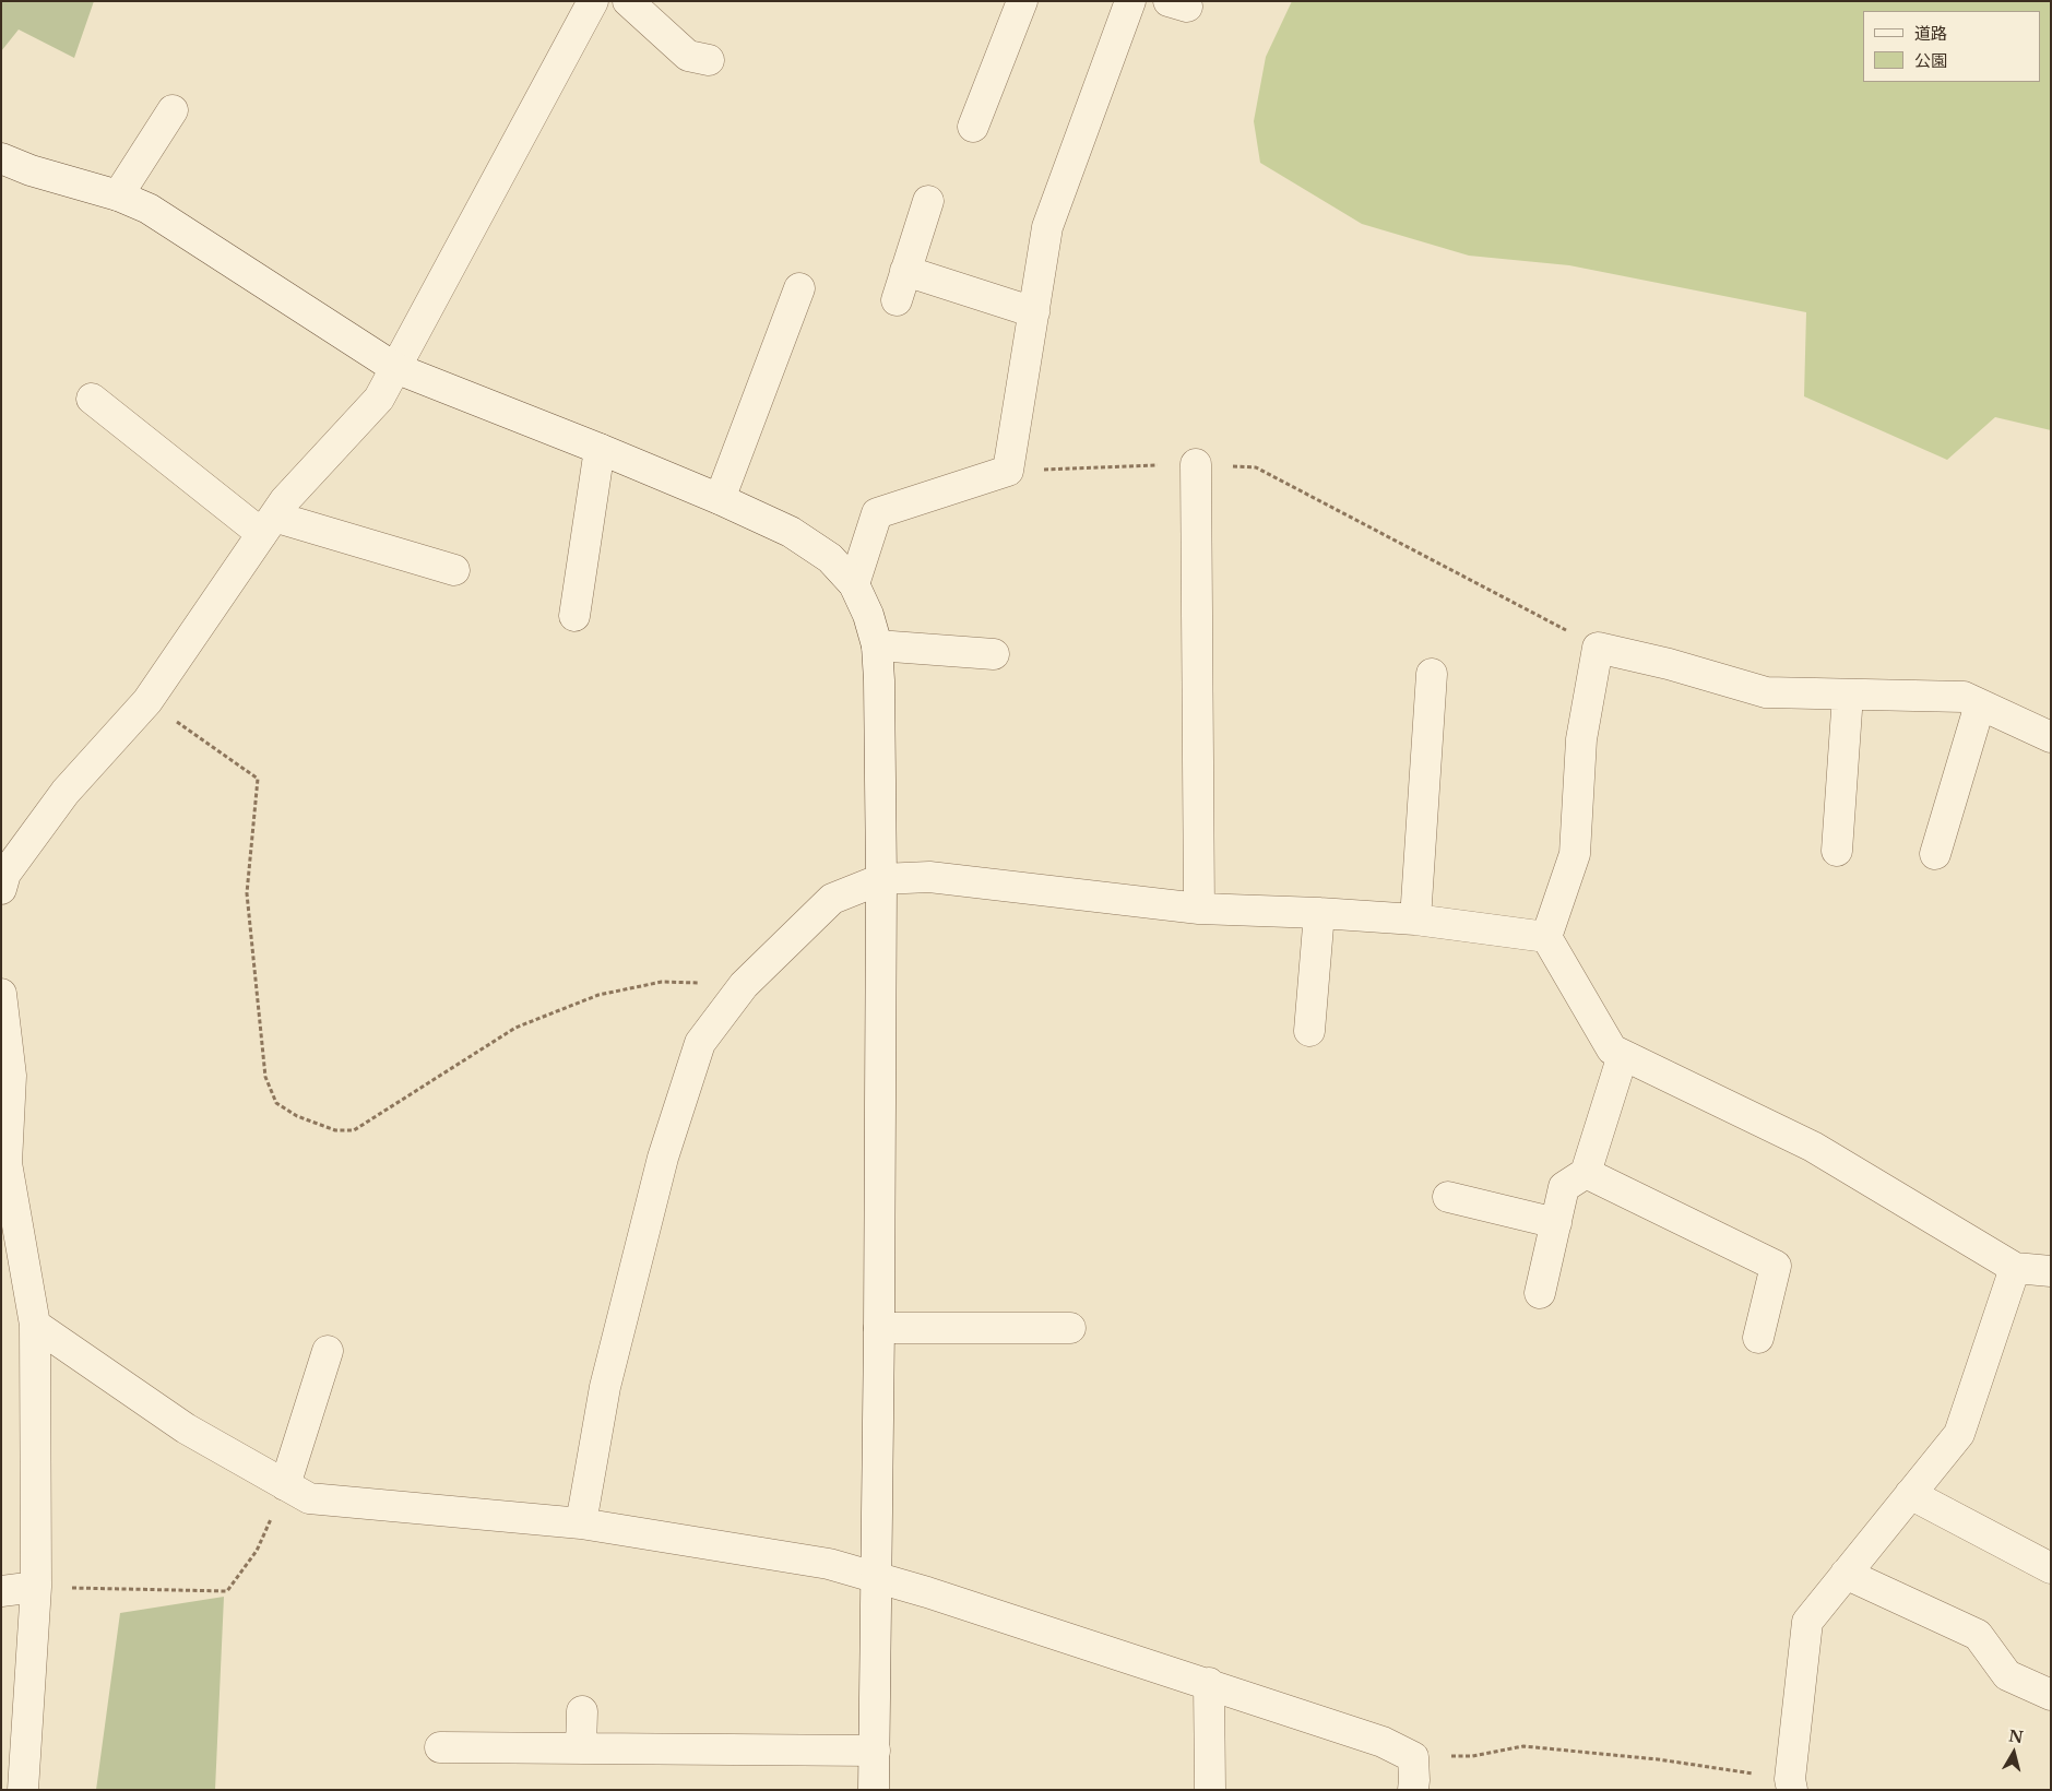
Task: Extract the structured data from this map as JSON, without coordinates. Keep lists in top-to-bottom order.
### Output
{
  "legend": ["道路", "公園"],
  "north": "top"
}
